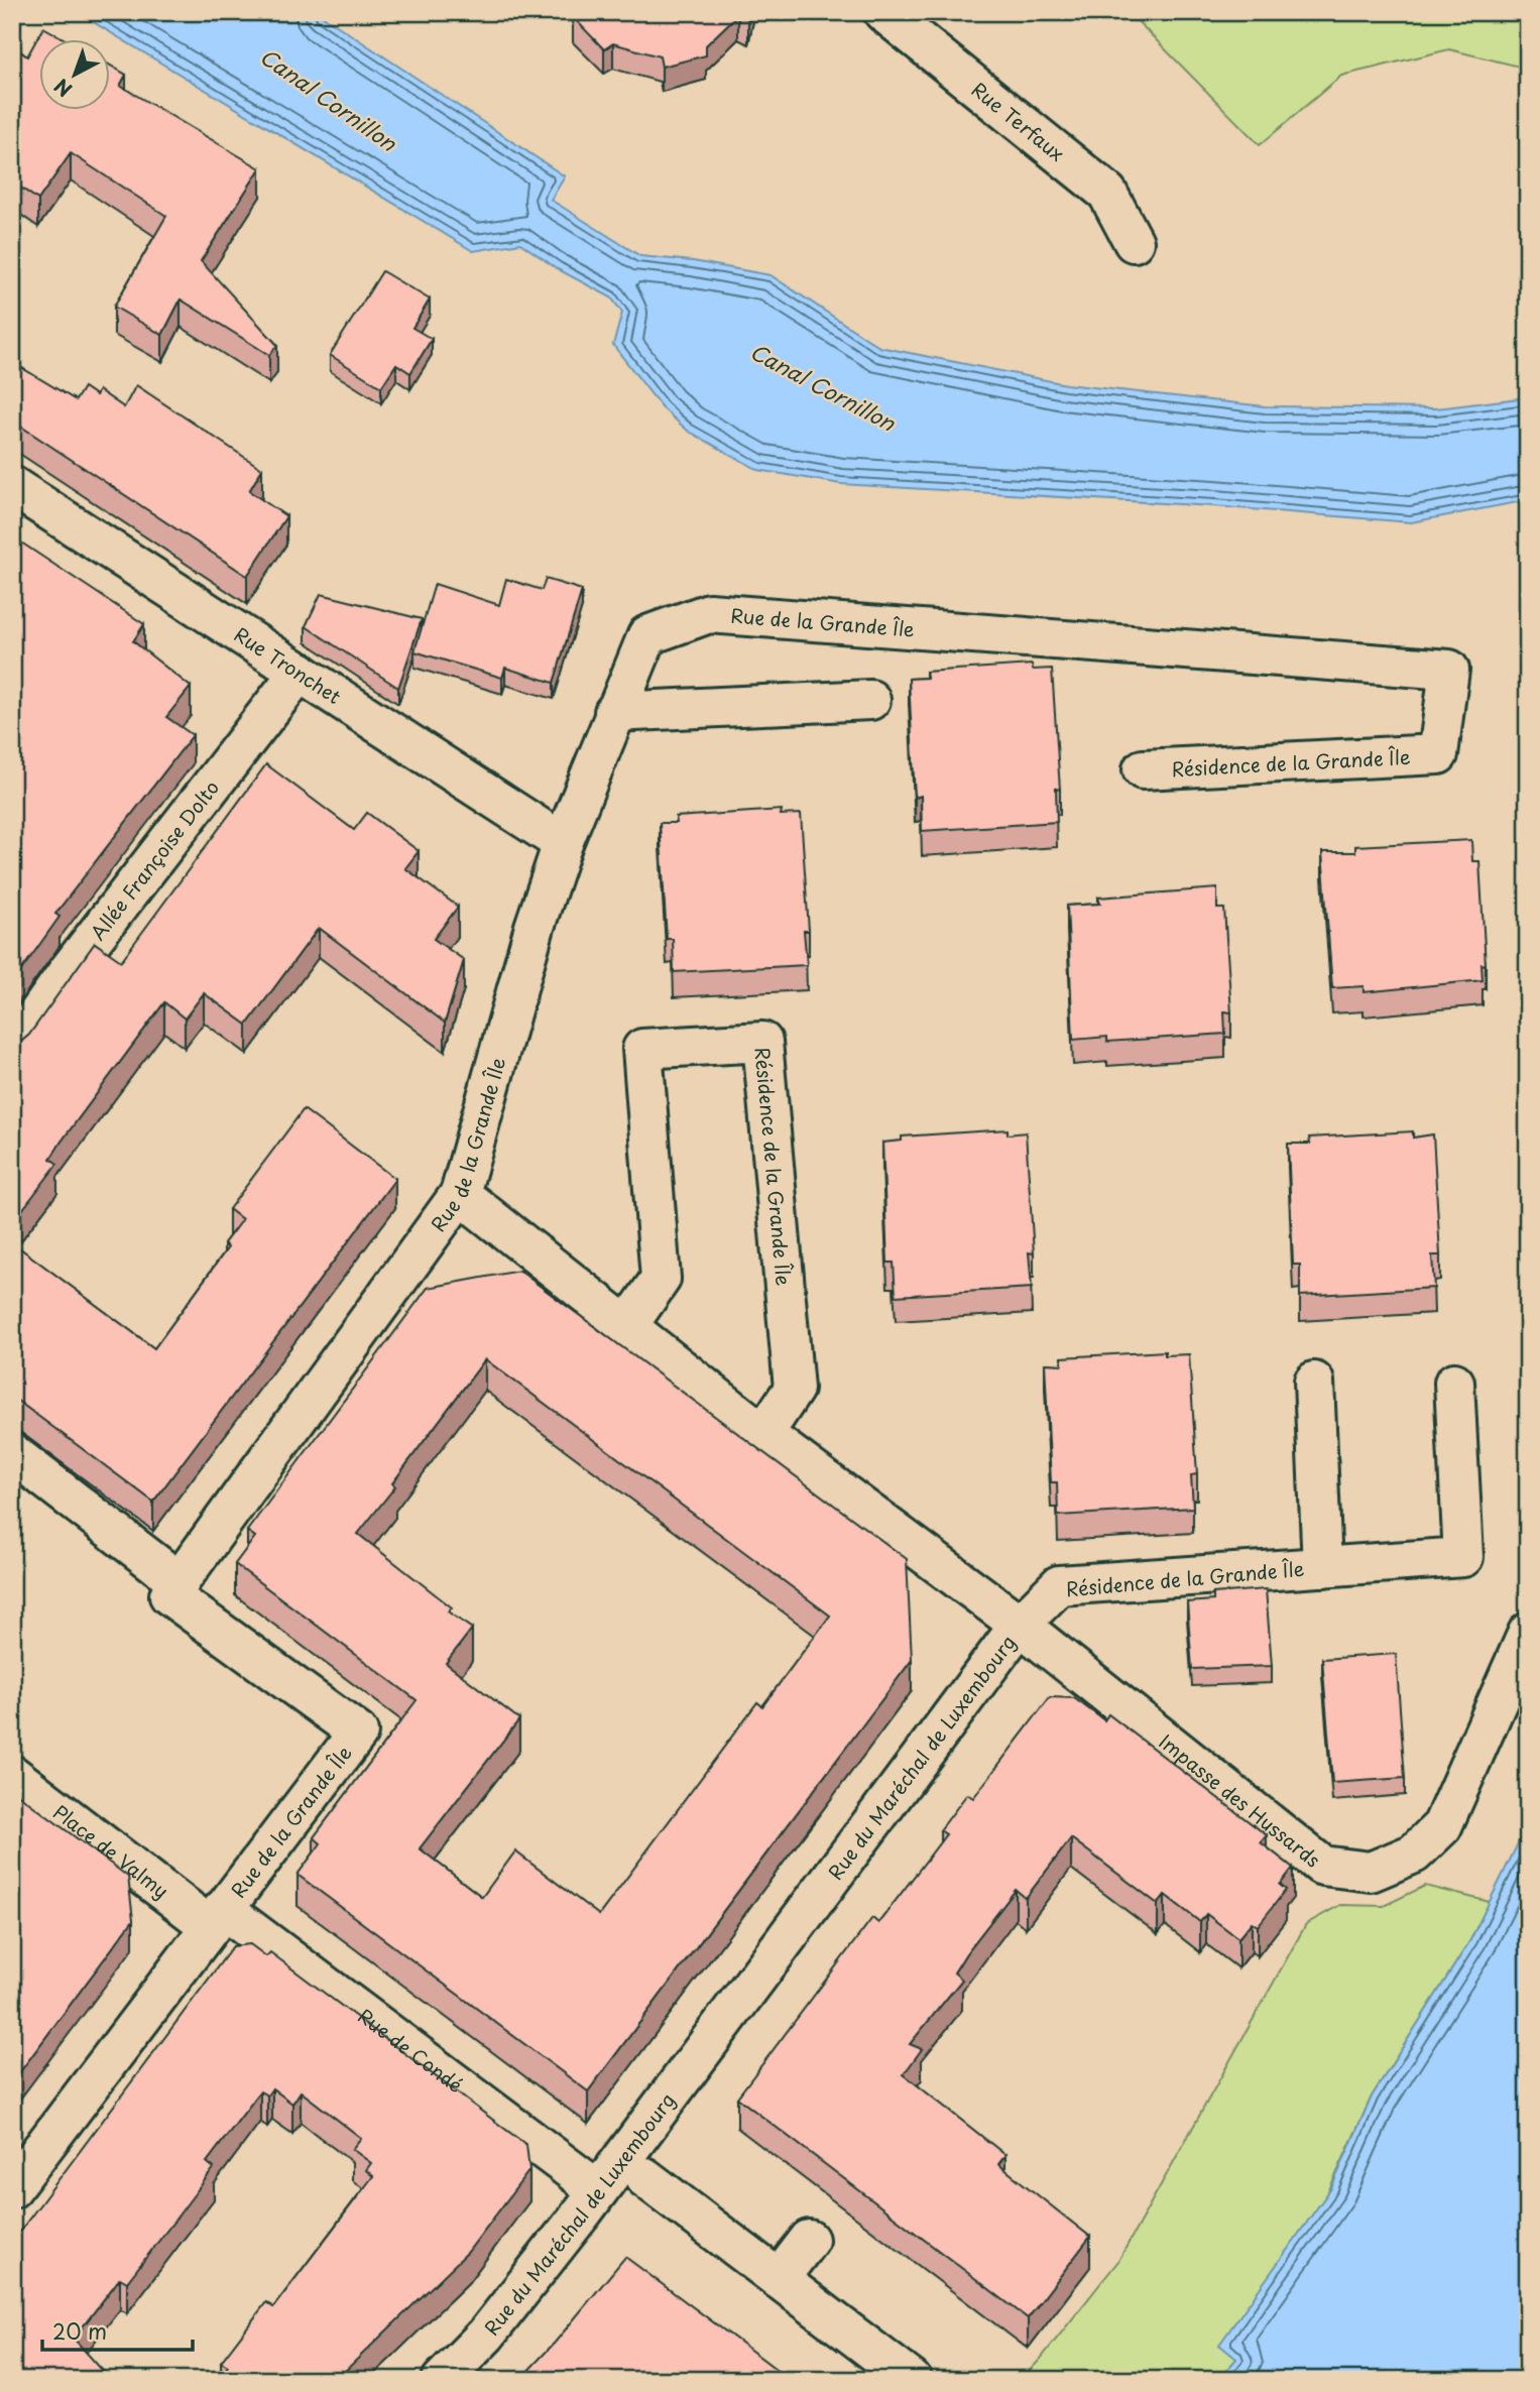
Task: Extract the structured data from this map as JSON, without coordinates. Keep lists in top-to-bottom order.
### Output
{
  "streets": {
    "street": [
      "Rue Terfaux",
      "Rue de la Grande Île",
      "Rue Tronchet",
      "Résidence de la Grande Île",
      "Allée Françoise Dolto",
      "Rue du Maréchal de Luxembourg",
      "Impasse des Hussards",
      "Place de Valmy",
      "Rue de Condé"
    ]
  },
  "crossings": [
    ["Rue de la Grande Île", "Rue Tronchet"],
    ["Rue de la Grande Île", "Résidence de la Grande Île"],
    ["Rue de la Grande Île", "Rue du Maréchal de Luxembourg"],
    ["Rue de la Grande Île", "Place de Valmy"],
    ["Rue de la Grande Île", "Rue de Condé"],
    ["Rue Tronchet", "Allée Françoise Dolto"],
    ["Résidence de la Grande Île", "Rue du Maréchal de Luxembourg"],
    ["Résidence de la Grande Île", "Impasse des Hussards"],
    ["Rue du Maréchal de Luxembourg", "Impasse des Hussards"],
    ["Rue du Maréchal de Luxembourg", "Rue de Condé"],
    ["Place de Valmy", "Rue de Condé"]
  ],
  "water": ["Canal Cornillon"],
  "scale_bar": "20 m",
  "north": "bottom left"
}
